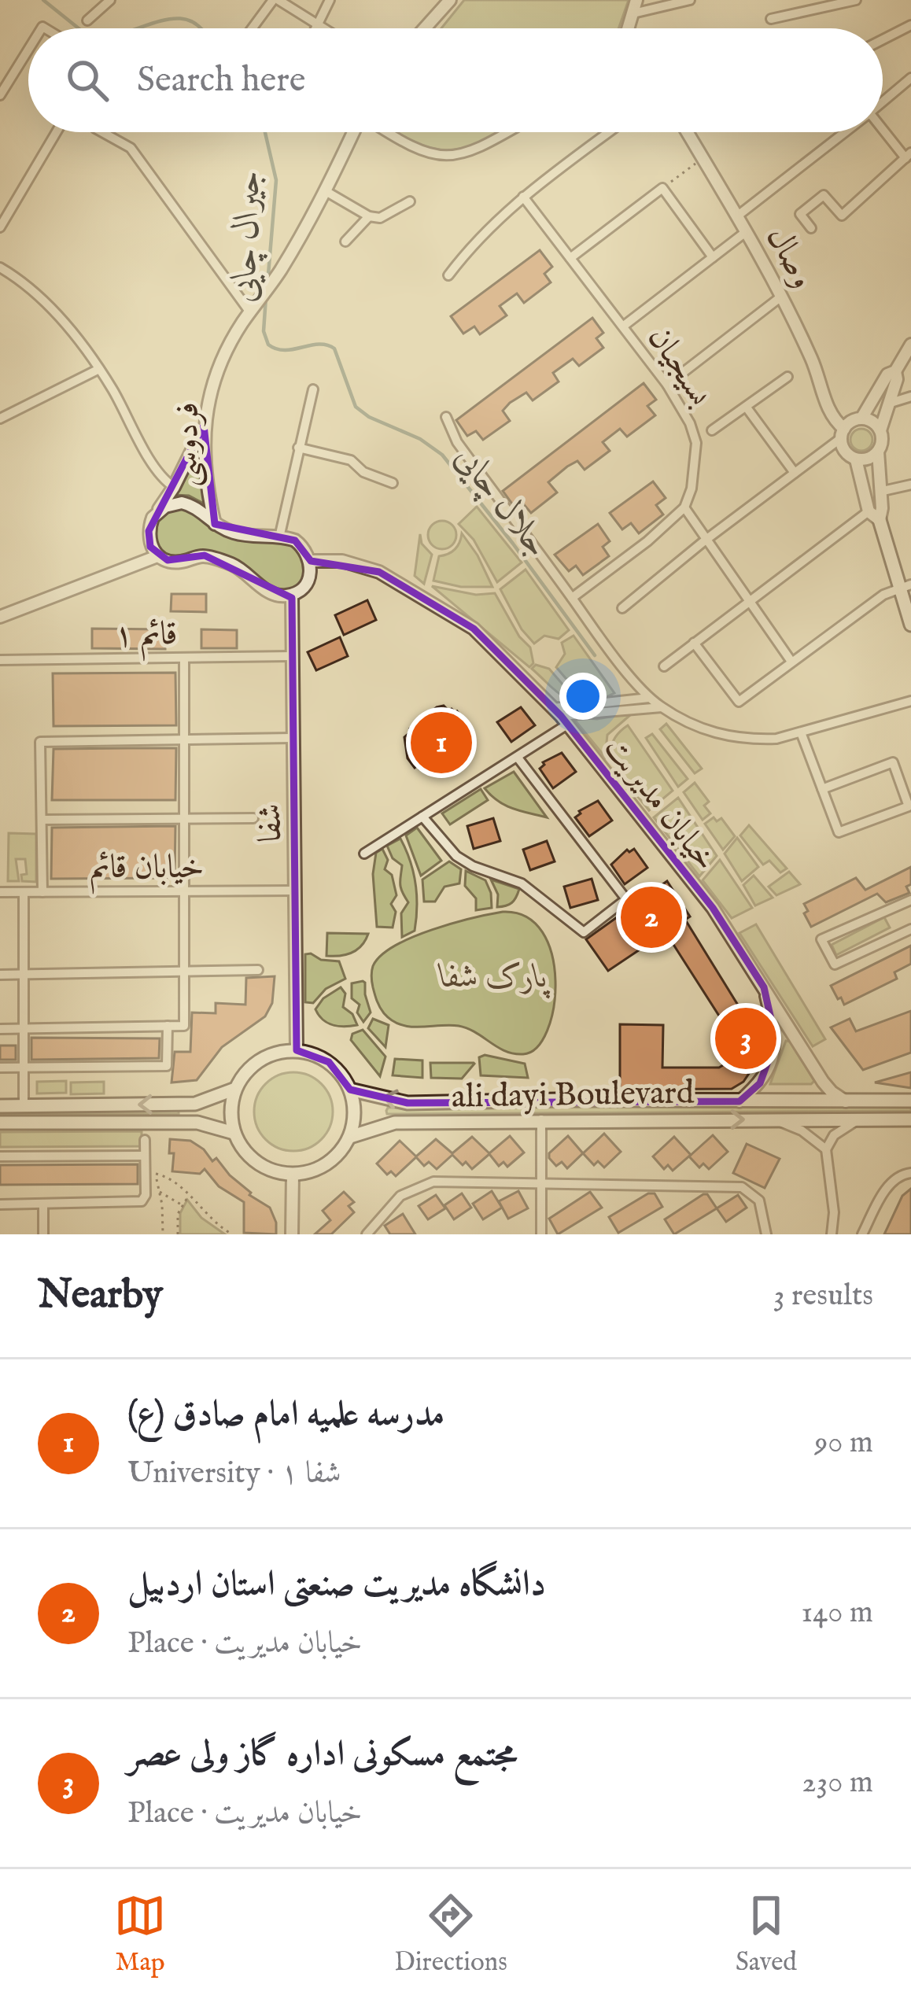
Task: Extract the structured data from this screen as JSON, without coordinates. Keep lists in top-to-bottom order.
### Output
{
  "streets": {
    "main road": ["ali dayi Boulevard"],
    "street": [
      "وصال",
      "بسیجیان",
      "فردوسی",
      "قائم ۱",
      "خیابان مدیریت",
      "شفا",
      "خیابان قائم"
    ]
  },
  "crossings": [
    ["قائم ۱", "شفا"],
    ["شفا", "خیابان قائم"],
    ["شفا", "ali dayi Boulevard"]
  ],
  "water": ["جیرال چایی", "جلال چایی"],
  "parks": ["پارک شفا"],
  "page": {
    "search": "Search here",
    "pins": ["1", "2", "3"],
    "heading": ["Nearby", "3 results"],
    "list": [
      {
        "mark": "1",
        "name": "مدرسه علمیه امام صادق (ع)",
        "note": "University · شفا ۱",
        "value": "90 m"
      },
      {
        "mark": "2",
        "name": "دانشگاه مدیریت صنعتی استان اردبیل",
        "note": "Place · خیابان مدیریت",
        "value": "140 m"
      },
      {
        "mark": "3",
        "name": "مجتمع مسکونی اداره گاز ولی عصر",
        "note": "Place · خیابان مدیریت",
        "value": "230 m"
      }
    ],
    "nav": ["Map", "Directions", "Saved"]
  }
}
